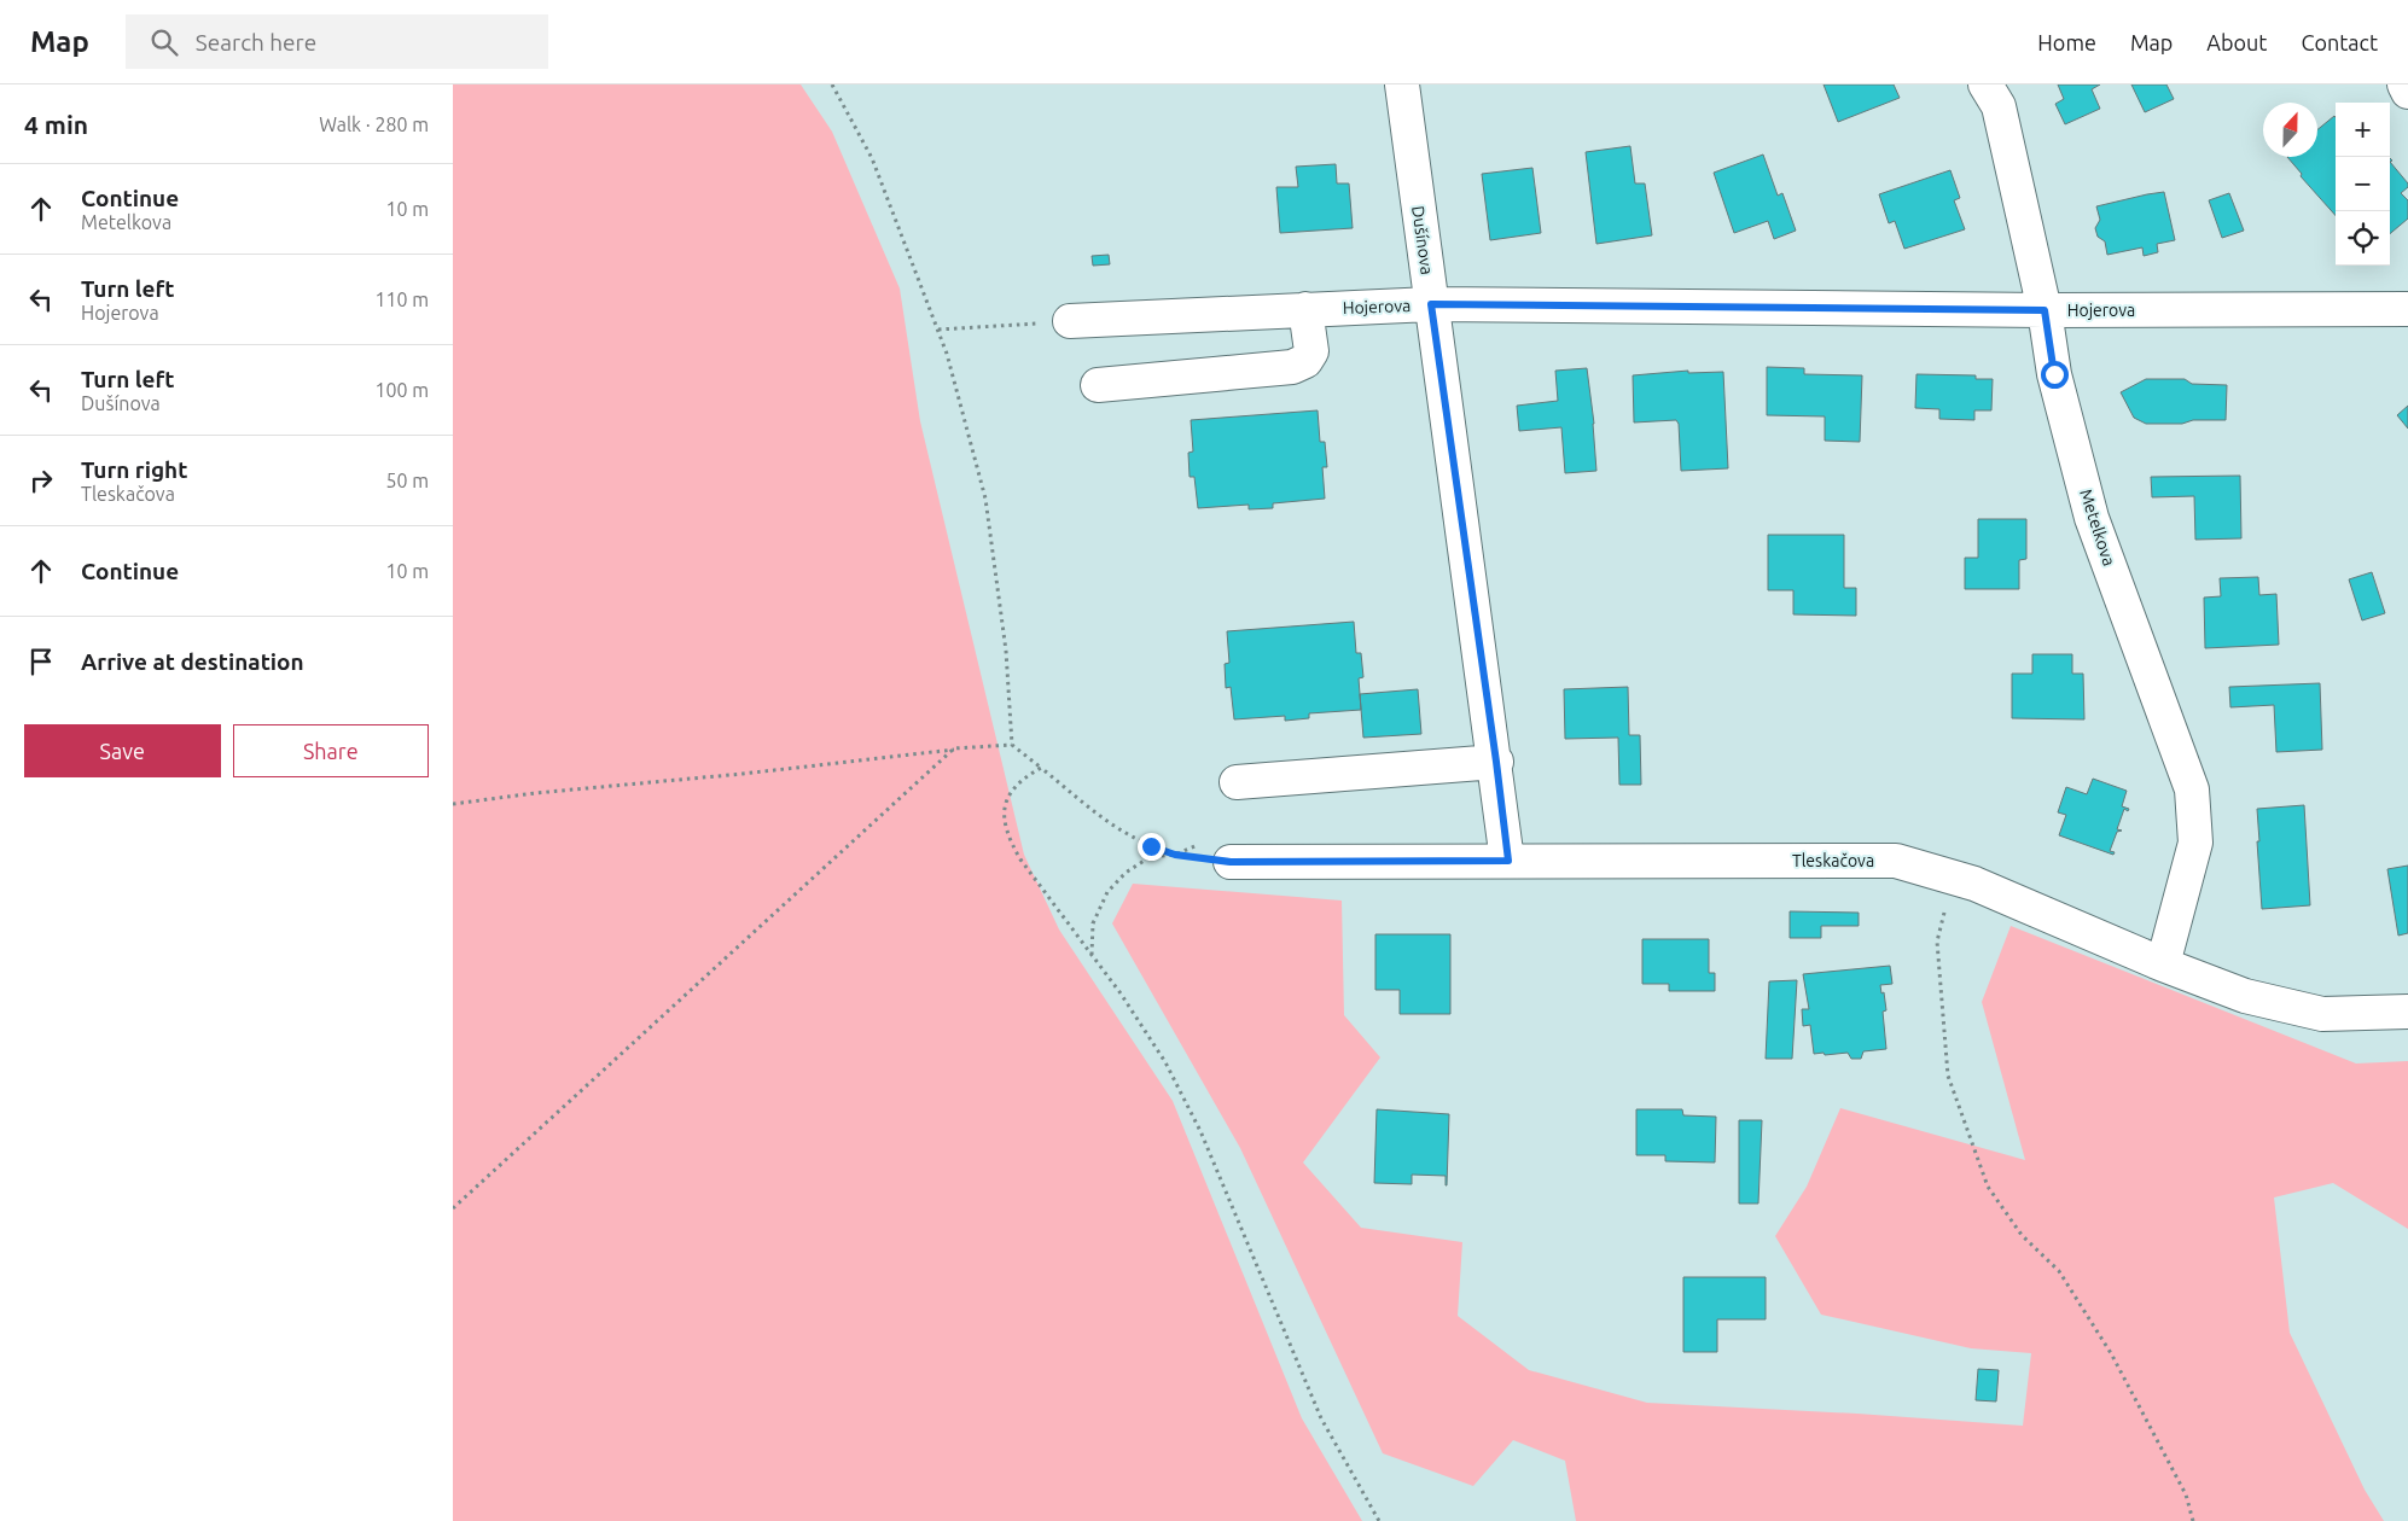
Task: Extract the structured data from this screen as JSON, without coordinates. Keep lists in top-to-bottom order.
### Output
{
  "streets": {
    "street": [
      "Dušínova",
      "Hojerova",
      "Metelkova",
      "Tleskačova"
    ]
  },
  "crossings": [
    ["Dušínova", "Hojerova"],
    ["Dušínova", "Tleskačova"],
    ["Hojerova", "Metelkova"],
    ["Metelkova", "Tleskačova"]
  ],
  "north": "top",
  "page": {
    "header": "Map",
    "search": "Search here",
    "nav": [
      "Home",
      "Map",
      "About",
      "Contact"
    ],
    "heading": ["4 min", "Walk · 280 m"],
    "map_buttons": ["+", "−"],
    "list": [
      ["Continue", "Metelkova", "10 m"],
      ["Turn left", "Hojerova", "110 m"],
      ["Turn left", "Dušínova", "100 m"],
      ["Turn right", "Tleskačova", "50 m"],
      ["Continue", "10 m"],
      "Arrive at destination"
    ],
    "buttons": ["Save", "Share"]
  }
}
